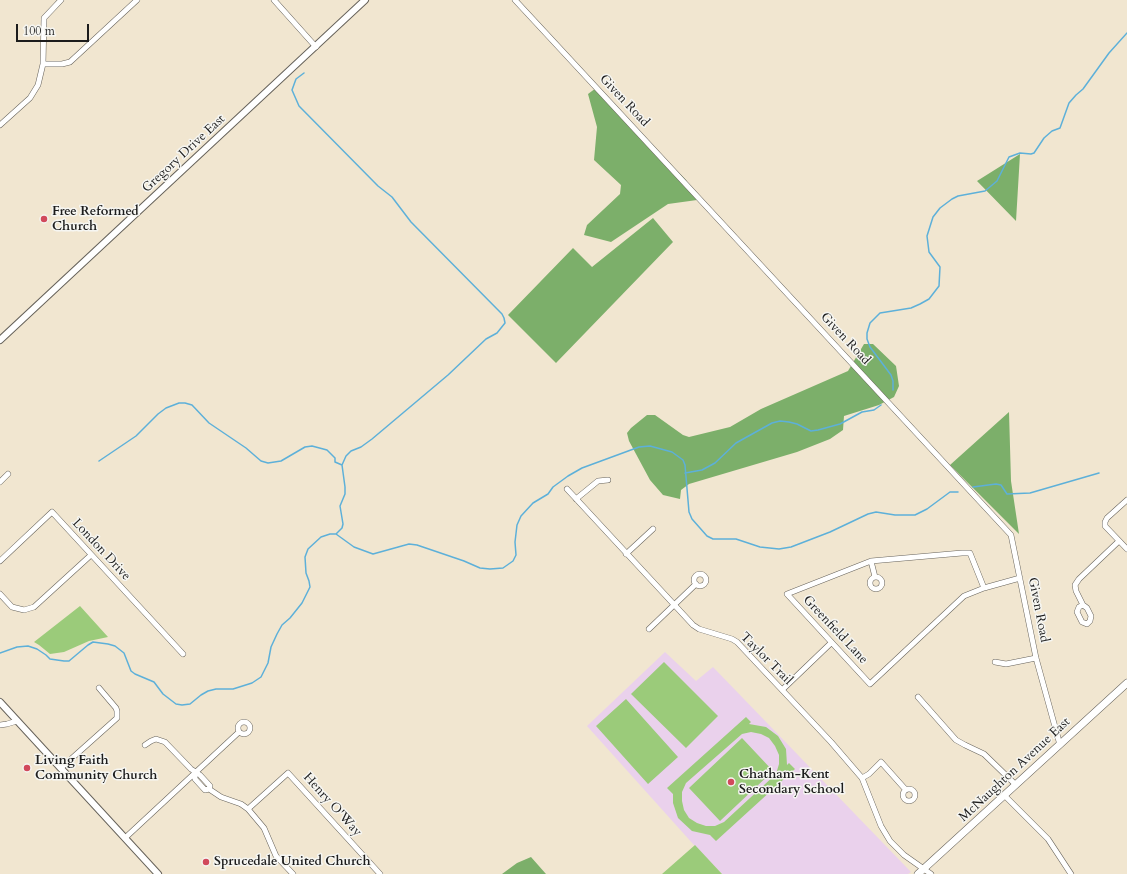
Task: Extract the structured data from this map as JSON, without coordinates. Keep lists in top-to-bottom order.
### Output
{
  "streets": {
    "main road": ["McNaughton Avenue East"],
    "street": [
      "Given Road",
      "Gregory Drive East",
      "London Drive",
      "Greenfield Lane",
      "Taylor Trail",
      "Henry O'Way"
    ]
  },
  "crossings": [
    ["Given Road", "Greenfield Lane"],
    ["Given Road", "McNaughton Avenue East"],
    ["Taylor Trail", "McNaughton Avenue East"]
  ],
  "places": [
    "Free Reformed Church",
    "Living Faith Community Church",
    "Chatham-Kent Secondary School",
    "Sprucedale United Church"
  ],
  "scale_bar": "100 m"
}
